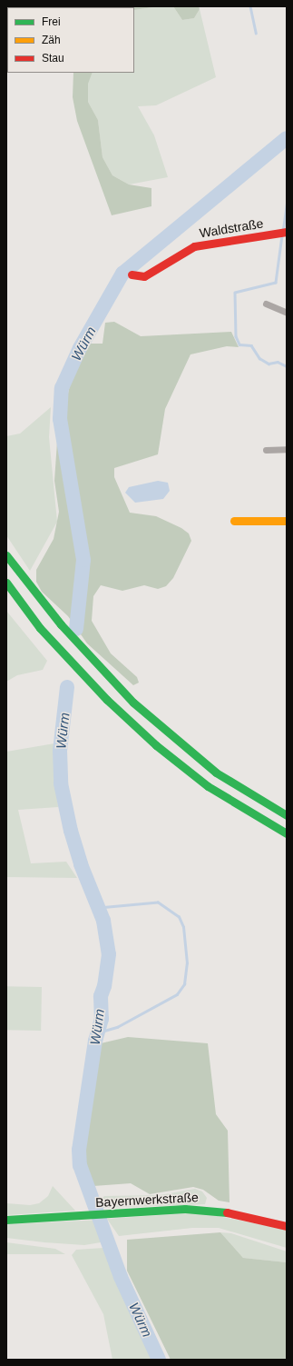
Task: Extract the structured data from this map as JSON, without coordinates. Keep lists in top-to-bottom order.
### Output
{
  "streets": {
    "main road": ["Waldstraße", "Bayernwerkstraße"]
  },
  "water": ["Würm"],
  "legend": ["Frei", "Zäh", "Stau"]
}
